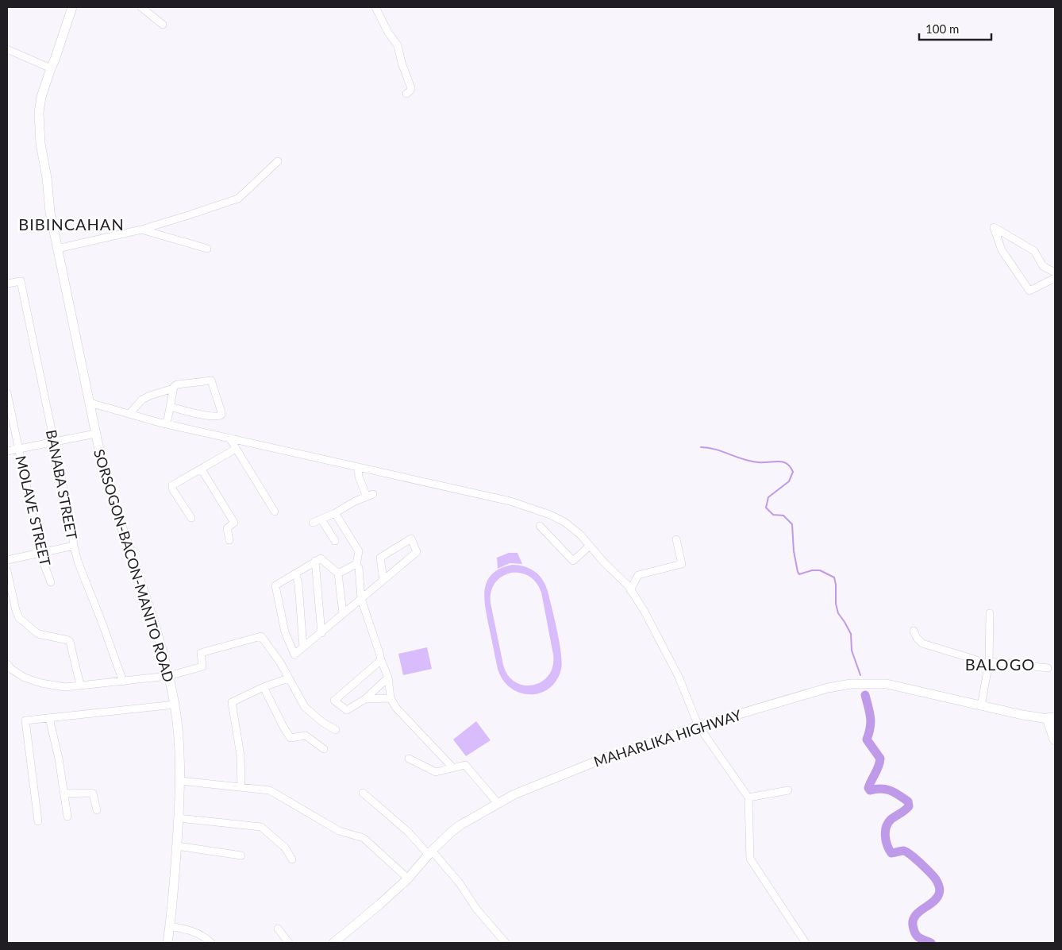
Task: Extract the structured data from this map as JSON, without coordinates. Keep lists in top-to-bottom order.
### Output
{
  "streets": {
    "main road": ["SORSOGON-BACON-MANITO ROAD", "MAHARLIKA HIGHWAY"],
    "street": ["BANABA STREET", "MOLAVE STREET"]
  },
  "districts": ["BIBINCAHAN", "BALOGO"],
  "scale_bar": "100 m"
}
